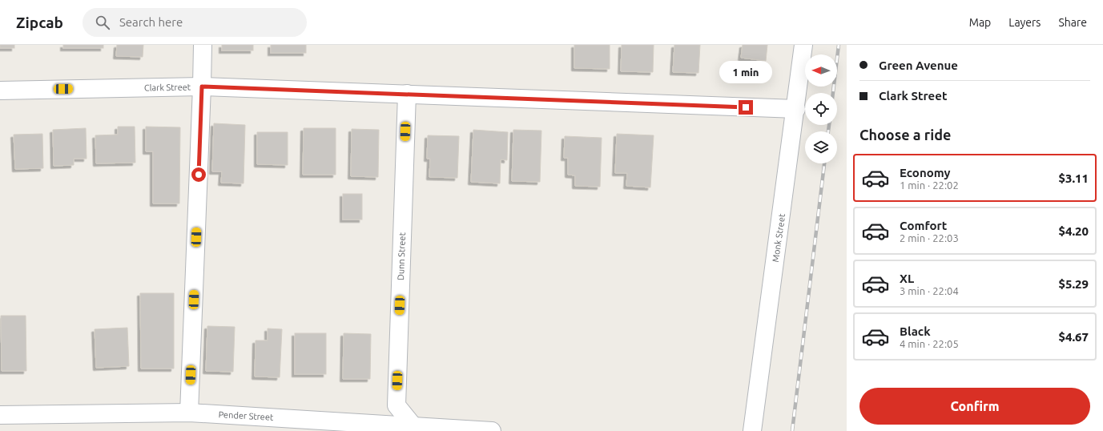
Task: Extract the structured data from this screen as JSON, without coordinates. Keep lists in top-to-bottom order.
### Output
{
  "streets": {
    "street": [
      "Clark Street",
      "Monk Street",
      "Dunn Street",
      "Pender Street"
    ]
  },
  "crossings": [
    ["Clark Street", "Monk Street"],
    ["Clark Street", "Dunn Street"],
    ["Dunn Street", "Pender Street"]
  ],
  "north": "left",
  "page": {
    "header": "Zipcab",
    "search": "Search here",
    "nav": ["Map", "Layers", "Share"],
    "banner": ["Green Avenue", "Clark Street"],
    "bubble": "1 min",
    "heading": "Choose a ride",
    "list": [
      {
        "name": "Economy",
        "note": "1 min · 22:02",
        "value": "$3.11"
      },
      {
        "name": "Comfort",
        "note": "2 min · 22:03",
        "value": "$4.20"
      },
      {
        "name": "XL",
        "note": "3 min · 22:04",
        "value": "$5.29"
      },
      {
        "name": "Black",
        "note": "4 min · 22:05",
        "value": "$4.67"
      }
    ],
    "buttons": "Confirm"
  }
}
